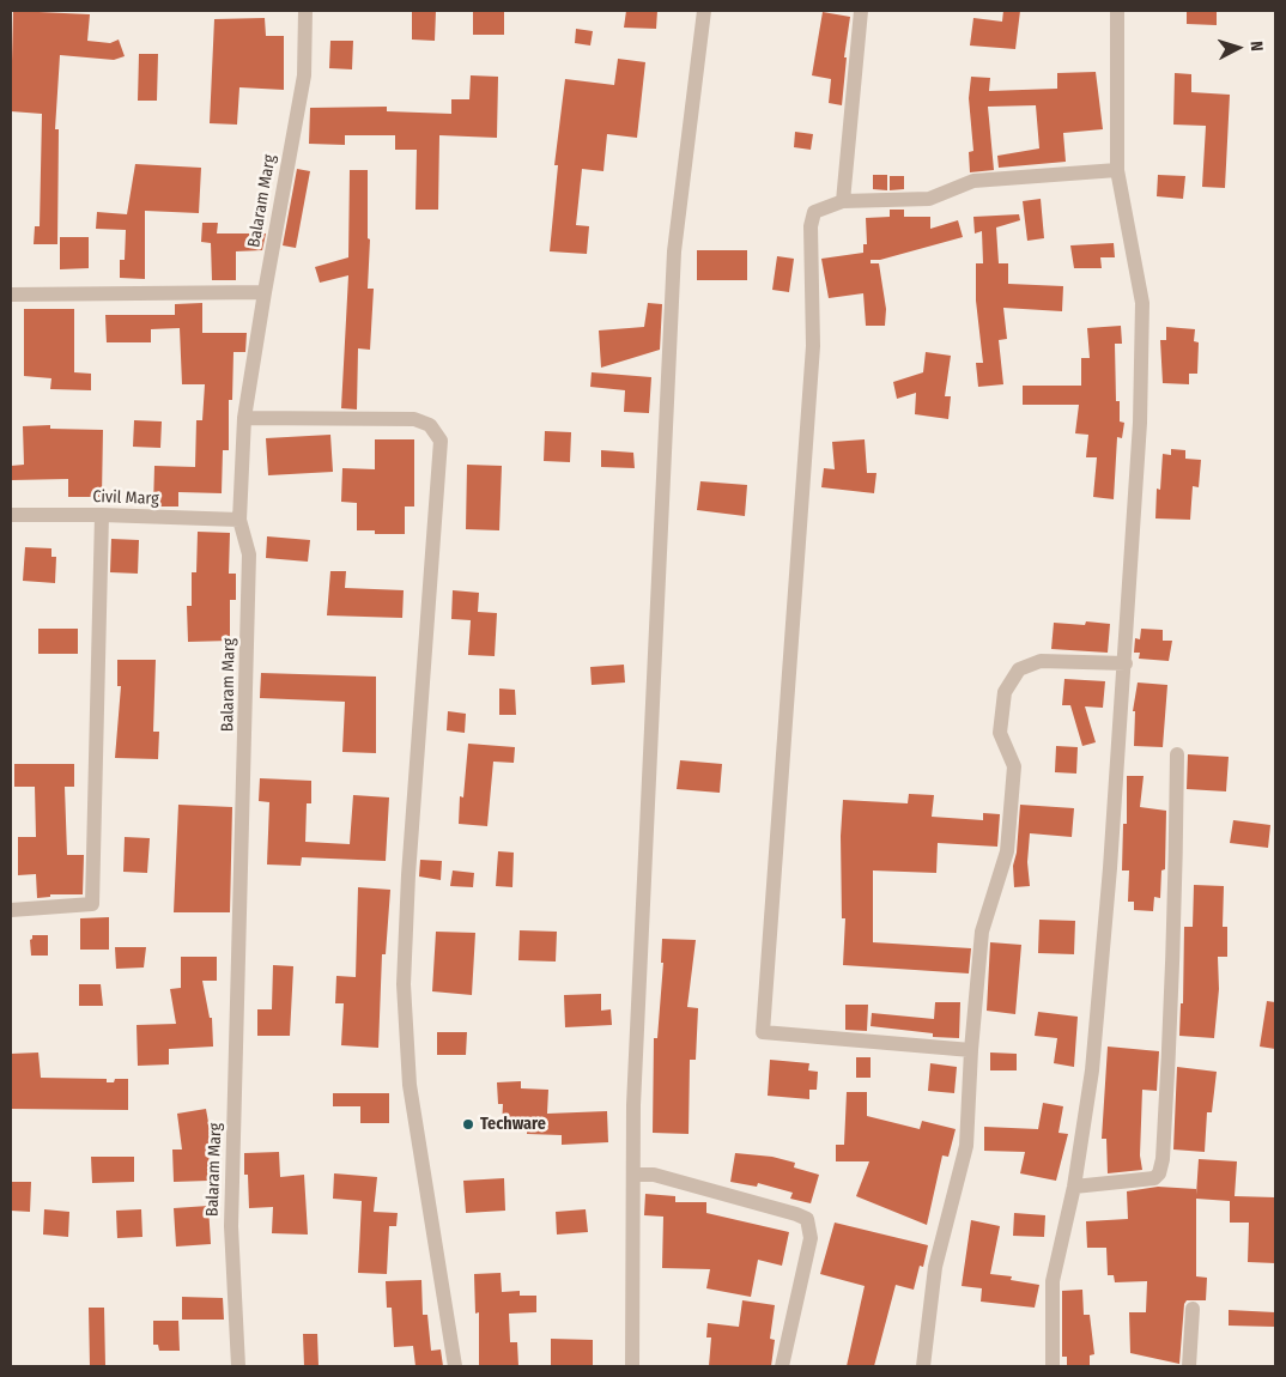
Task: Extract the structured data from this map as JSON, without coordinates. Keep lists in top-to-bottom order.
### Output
{
  "streets": {
    "street": ["Balaram Marg", "Civil Marg"]
  },
  "crossings": [
    ["Balaram Marg", "Civil Marg"]
  ],
  "places": ["Techware"],
  "north": "right"
}
